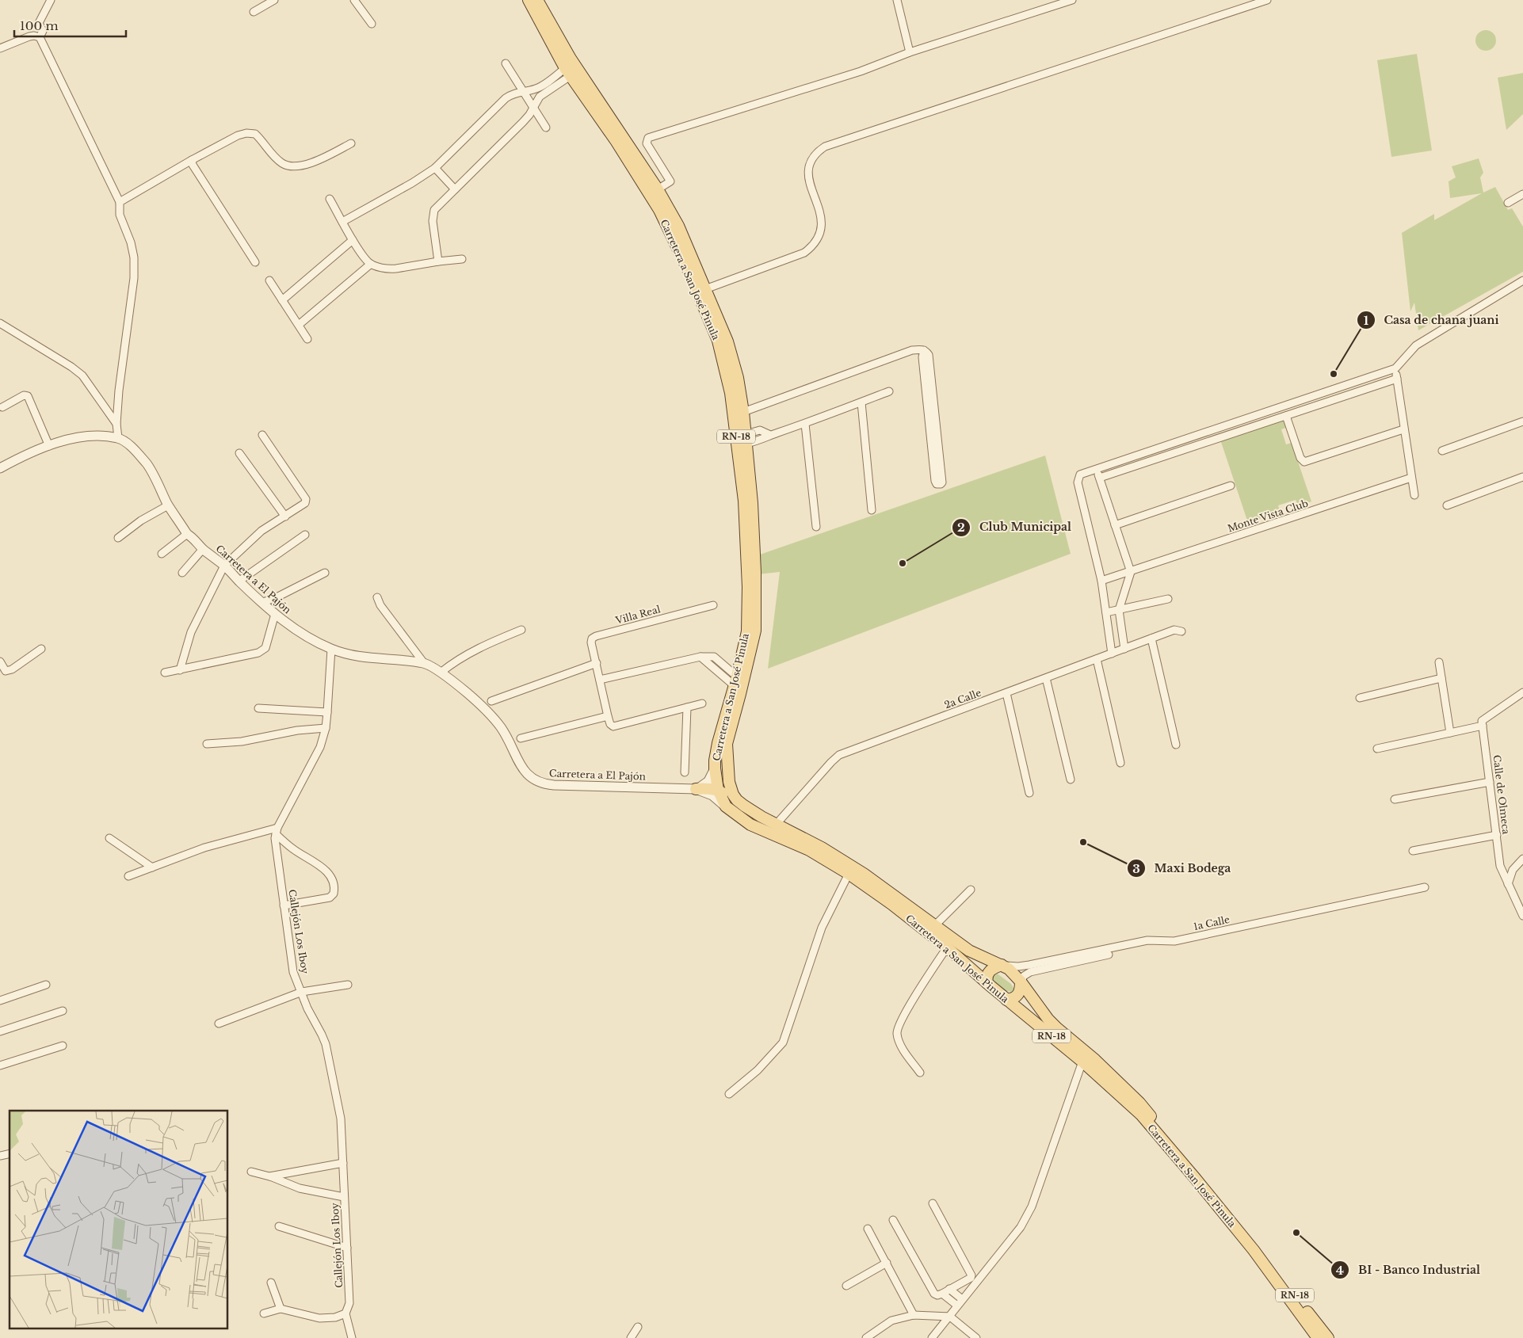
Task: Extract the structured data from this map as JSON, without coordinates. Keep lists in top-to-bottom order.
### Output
{
  "streets": {
    "main road": ["Carretera a San José Pinula", "RN-18"],
    "street": [
      "Monte Vista Club",
      "Carretera a El Pajón",
      "Villa Real",
      "2a Calle",
      "Calle de Olmeca",
      "1a Calle",
      "Callejón Los Iboy"
    ]
  },
  "crossings": [
    ["Carretera a San José Pinula", "Carretera a El Pajón"],
    ["Carretera a San José Pinula", "2a Calle"],
    ["Carretera a San José Pinula", "1a Calle"]
  ],
  "places": [
    "Casa de chana juani",
    "Club Municipal",
    "Maxi Bodega",
    "BI - Banco Industrial"
  ],
  "scale_bar": "100 m"
}
